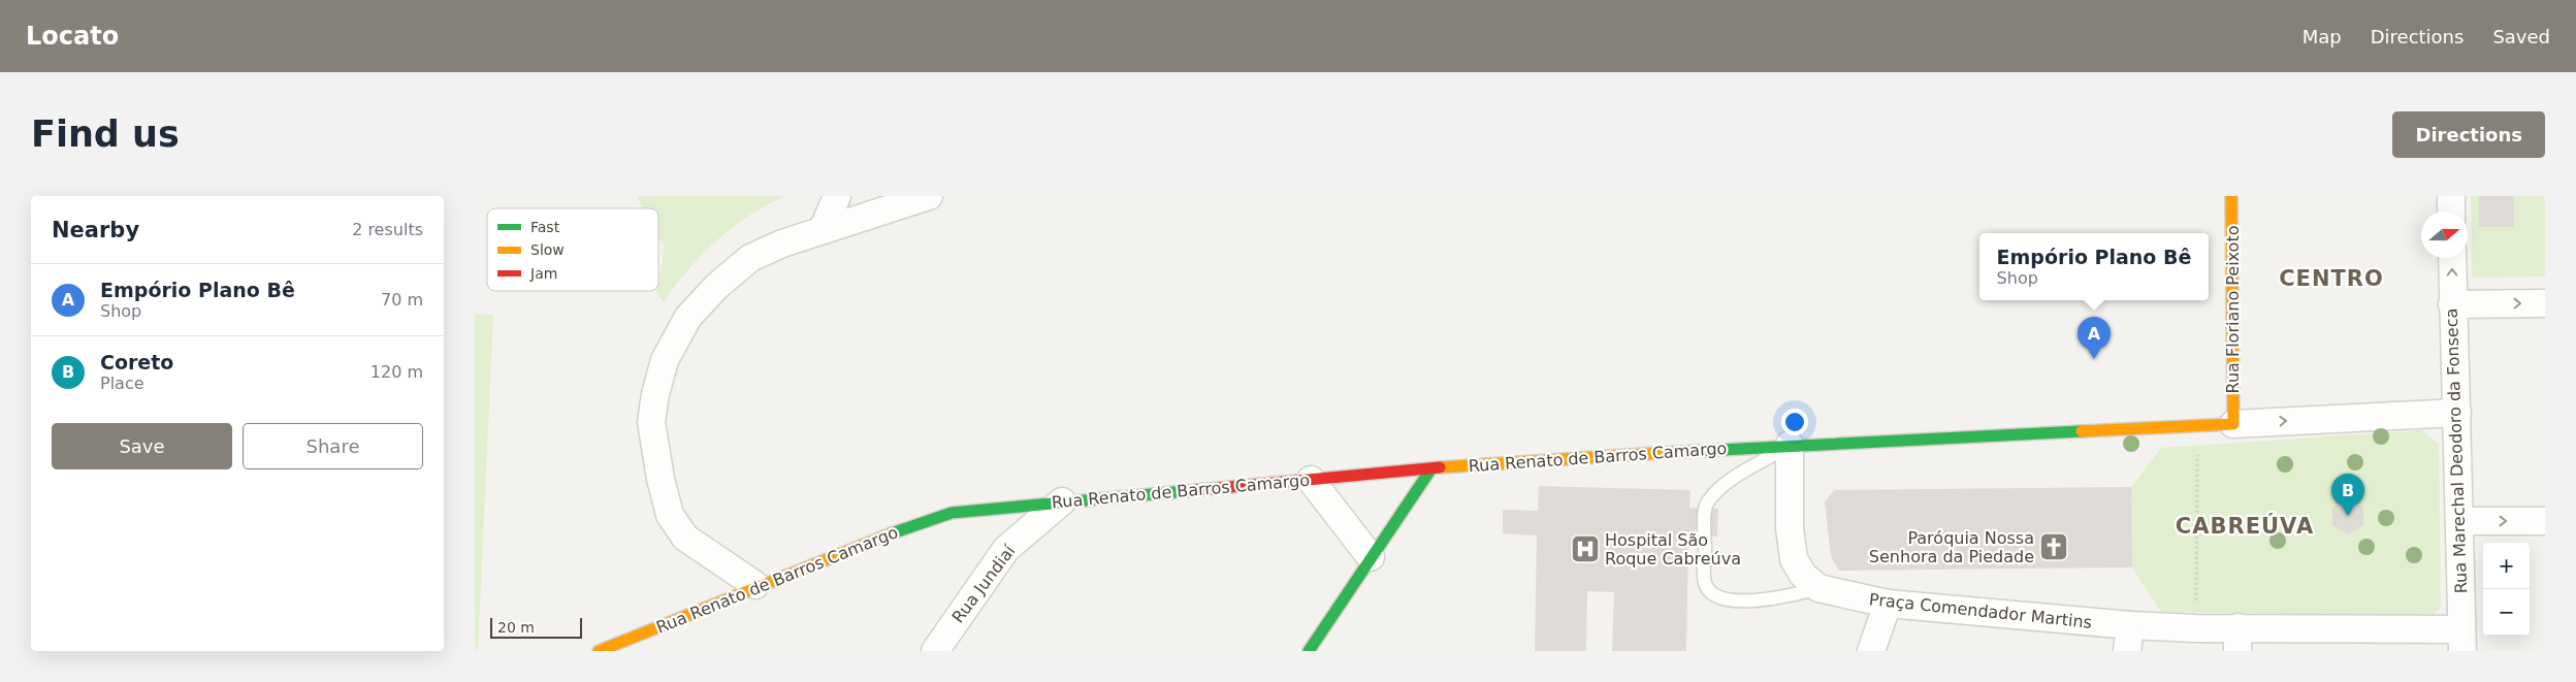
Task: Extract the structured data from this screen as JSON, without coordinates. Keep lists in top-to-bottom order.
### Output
{
  "streets": {
    "street": [
      "Rua Floriano Peixoto",
      "Rua Marechal Deodoro da Fonseca",
      "Rua Renato de Barros Camargo",
      "Rua Jundiaí",
      "Praça Comendador Martins"
    ]
  },
  "crossings": [
    ["Rua Marechal Deodoro da Fonseca", "Praça Comendador Martins"],
    ["Rua Renato de Barros Camargo", "Rua Jundiaí"]
  ],
  "districts": ["CENTRO", "CABREÚVA"],
  "places": {
    "church": ["Paróquia Nossa Senhora da Piedade"],
    "hospital": ["Hospital São Roque Cabreúva"]
  },
  "legend": ["Fast", "Slow", "Jam"],
  "scale_bar": "20 m",
  "north": "right",
  "page": {
    "header": "Locato",
    "nav": ["Map", "Directions", "Saved"],
    "buttons": [
      "Directions",
      ["Save", "Share"]
    ],
    "title": "Find us",
    "heading": ["Nearby", "2 results"],
    "popup": ["Empório Plano Bê", "Shop"],
    "list": [
      {
        "mark": "A",
        "name": "Empório Plano Bê",
        "note": "Shop",
        "value": "70 m"
      },
      {
        "mark": "B",
        "name": "Coreto",
        "note": "Place",
        "value": "120 m"
      }
    ],
    "pins": ["A", "B"],
    "map_buttons": ["+", "−"],
    "scale": "20 m"
  }
}
